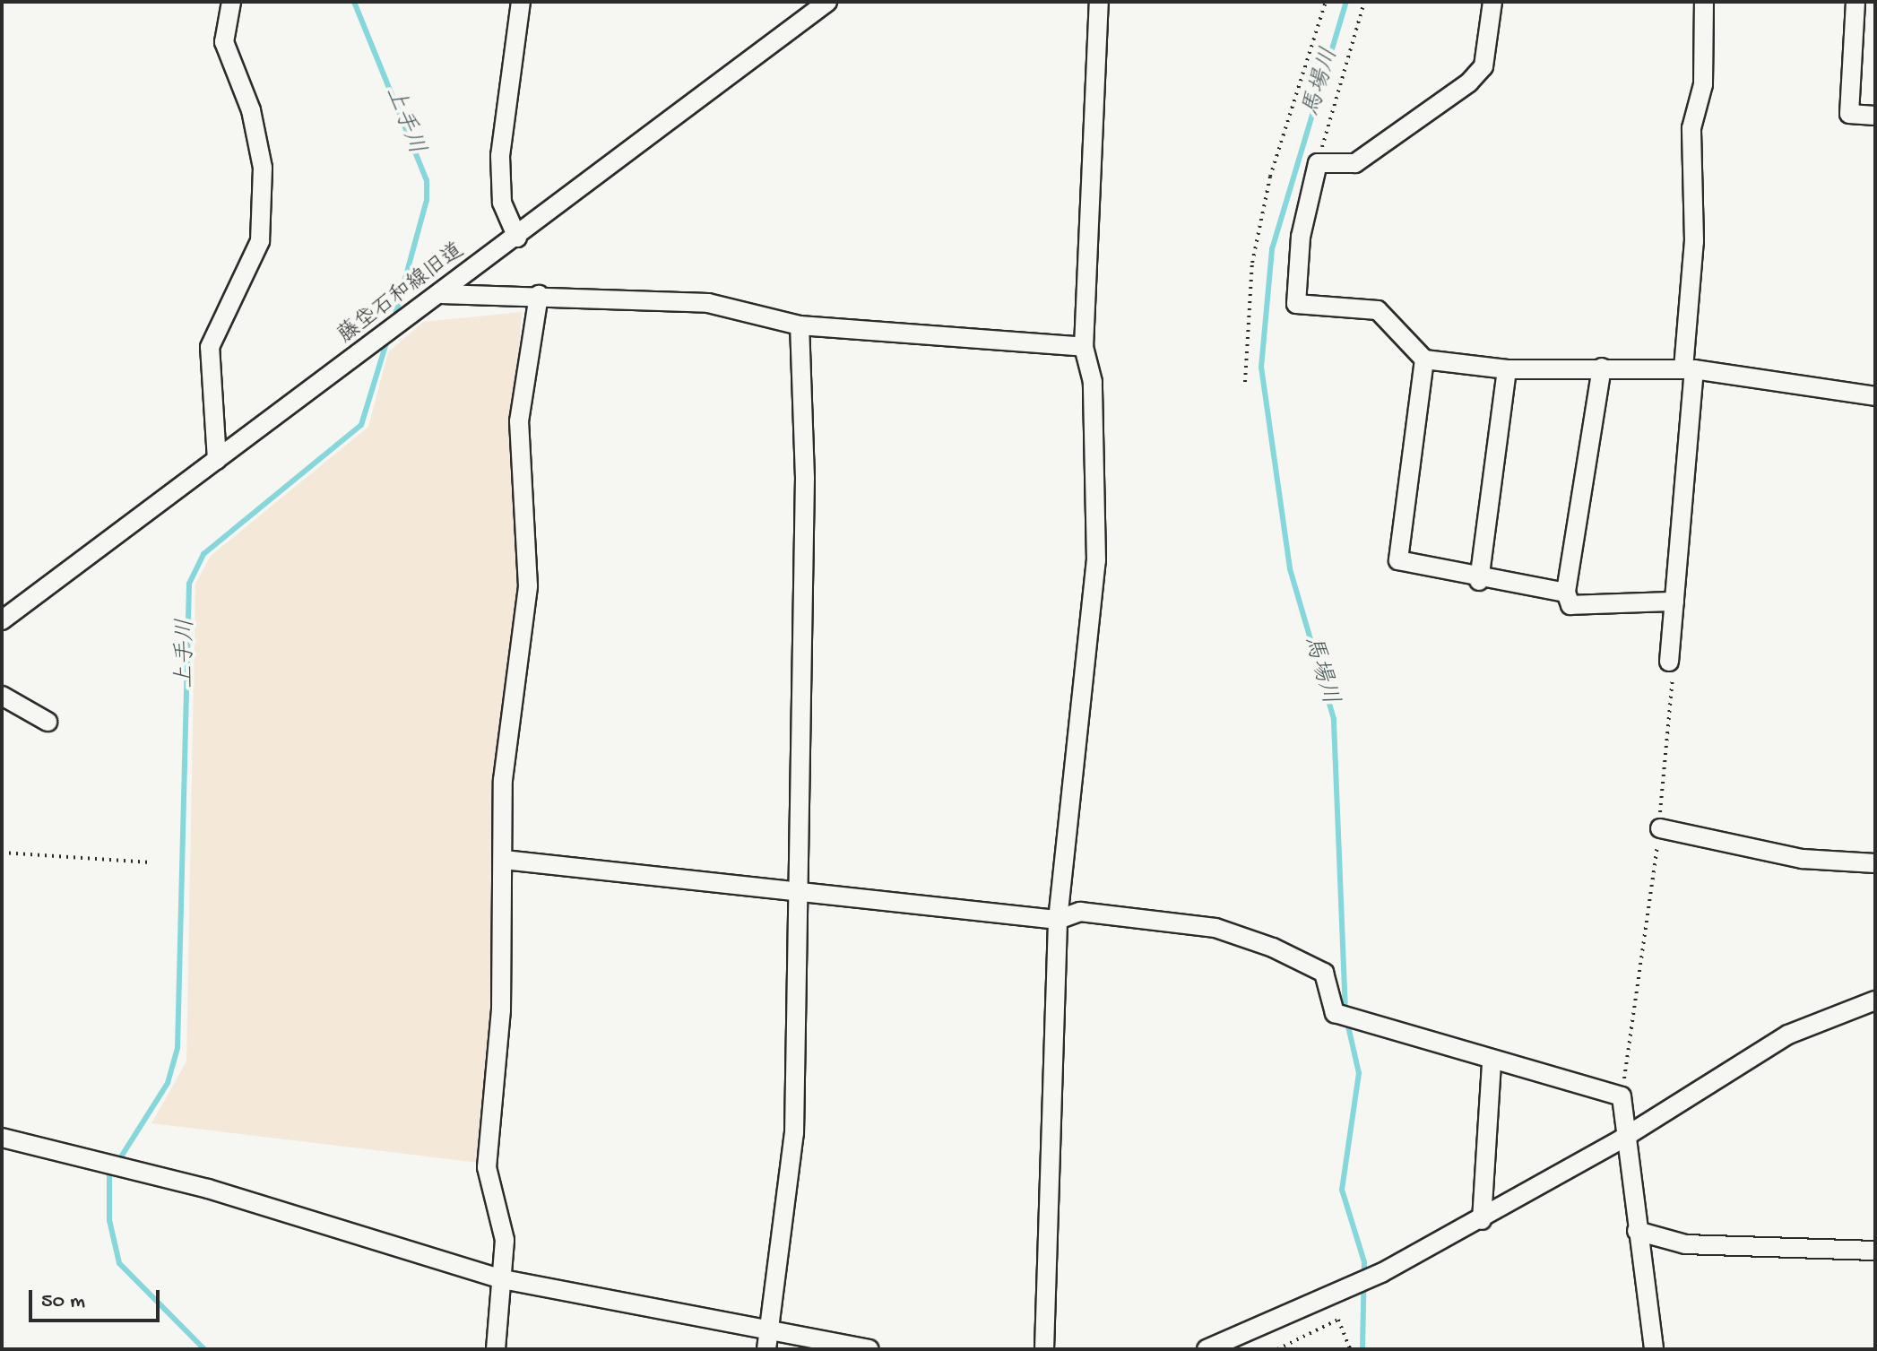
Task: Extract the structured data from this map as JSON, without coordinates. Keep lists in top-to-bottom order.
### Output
{
  "streets": {
    "street": ["藤垈石和線旧道"]
  },
  "water": ["馬場川", "上手川"],
  "scale_bar": "50 m"
}
